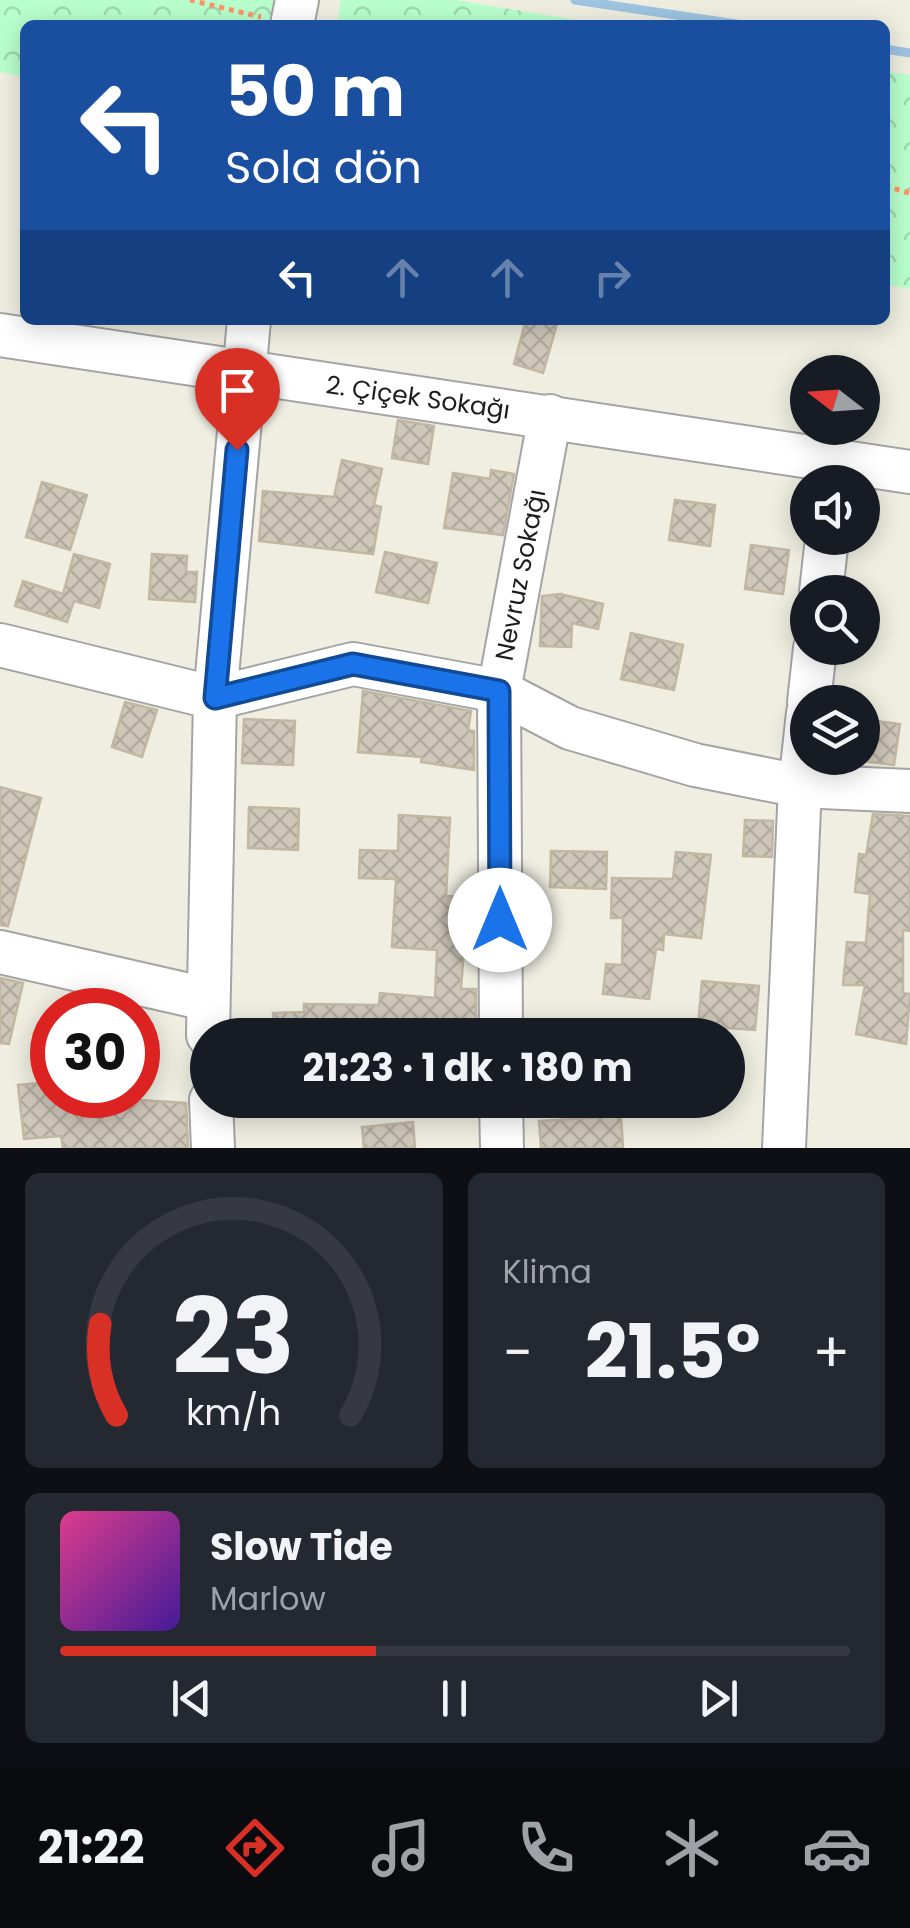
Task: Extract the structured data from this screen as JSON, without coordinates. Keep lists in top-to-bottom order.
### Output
{
  "streets": {
    "street": ["2. Çiçek Sokağı", "Nevruz Sokağı"]
  },
  "crossings": [
    ["2. Çiçek Sokağı", "Nevruz Sokağı"]
  ],
  "north": "left",
  "page": {
    "turn": ["50 m", "Sola dön"],
    "limit": "30",
    "trip": "21:23 · 1 dk · 180 m",
    "tile": "Klima",
    "heat": ["−", "21.5°", "+"],
    "song": ["Slow Tide", "Marlow"],
    "tabs": "21:22",
    "gauge": ["23", "km/h"]
  }
}
